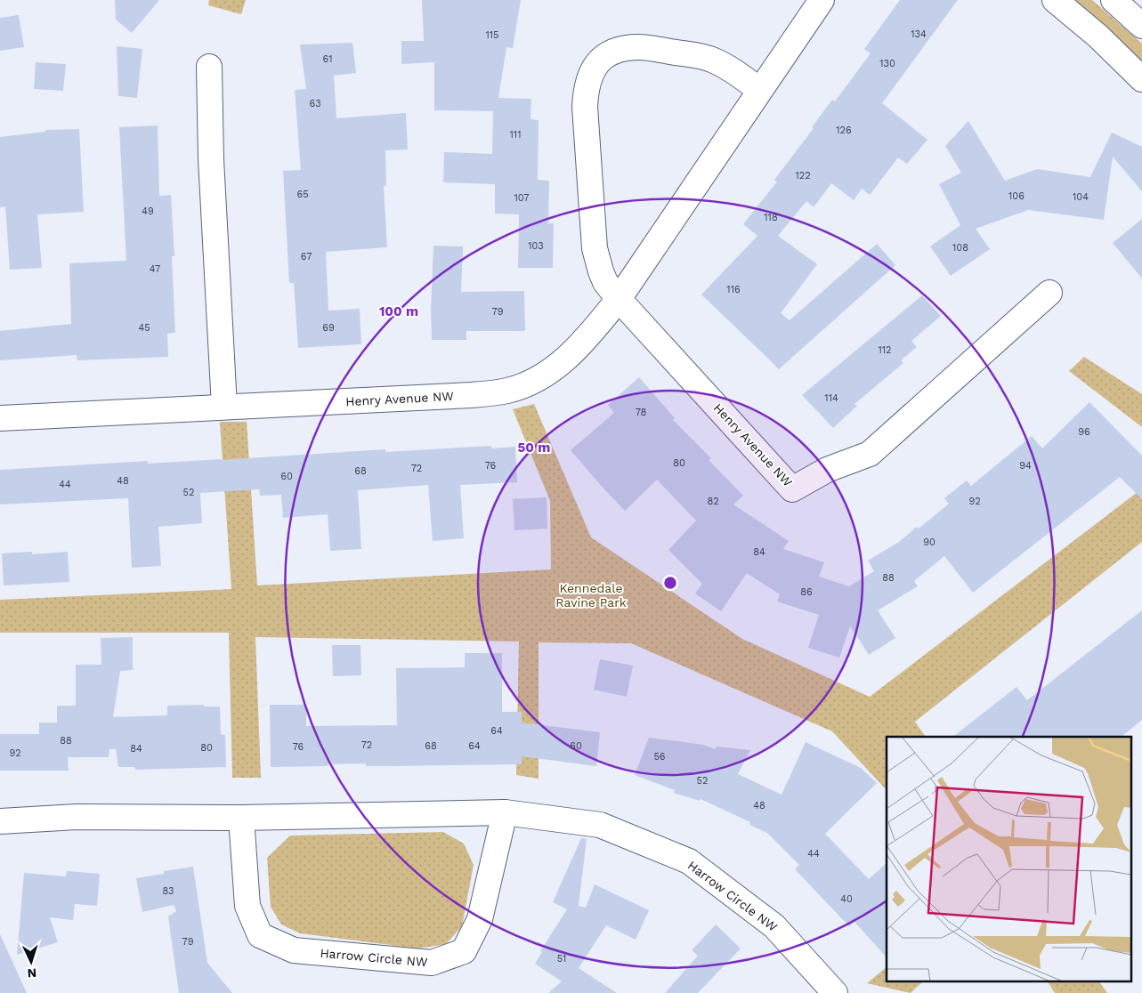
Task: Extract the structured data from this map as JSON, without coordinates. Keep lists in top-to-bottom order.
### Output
{
  "streets": {
    "street": ["Henry Avenue NW", "Harrow Circle NW"]
  },
  "parks": ["Kennedale Ravine Park"],
  "house_numbers": [
    "134",
    "115",
    "61",
    "130",
    "63",
    "126",
    "111",
    "122",
    "65",
    "106",
    "104",
    "107",
    "49",
    "118",
    "103",
    "108",
    "67",
    "47",
    "116",
    "79",
    "45",
    "69",
    "112",
    "114",
    "78",
    "96",
    "80",
    "76",
    "94",
    "72",
    "68",
    "60",
    "48",
    "44",
    "52",
    "82",
    "92",
    "90",
    "84",
    "88",
    "86",
    "64",
    "88",
    "72",
    "68",
    "64",
    "60",
    "76",
    "80",
    "84",
    "92",
    "56",
    "52",
    "48",
    "44",
    "83",
    "40",
    "79",
    "51"
  ],
  "north": "bottom",
  "rings": ["100 m", "50 m"]
}
